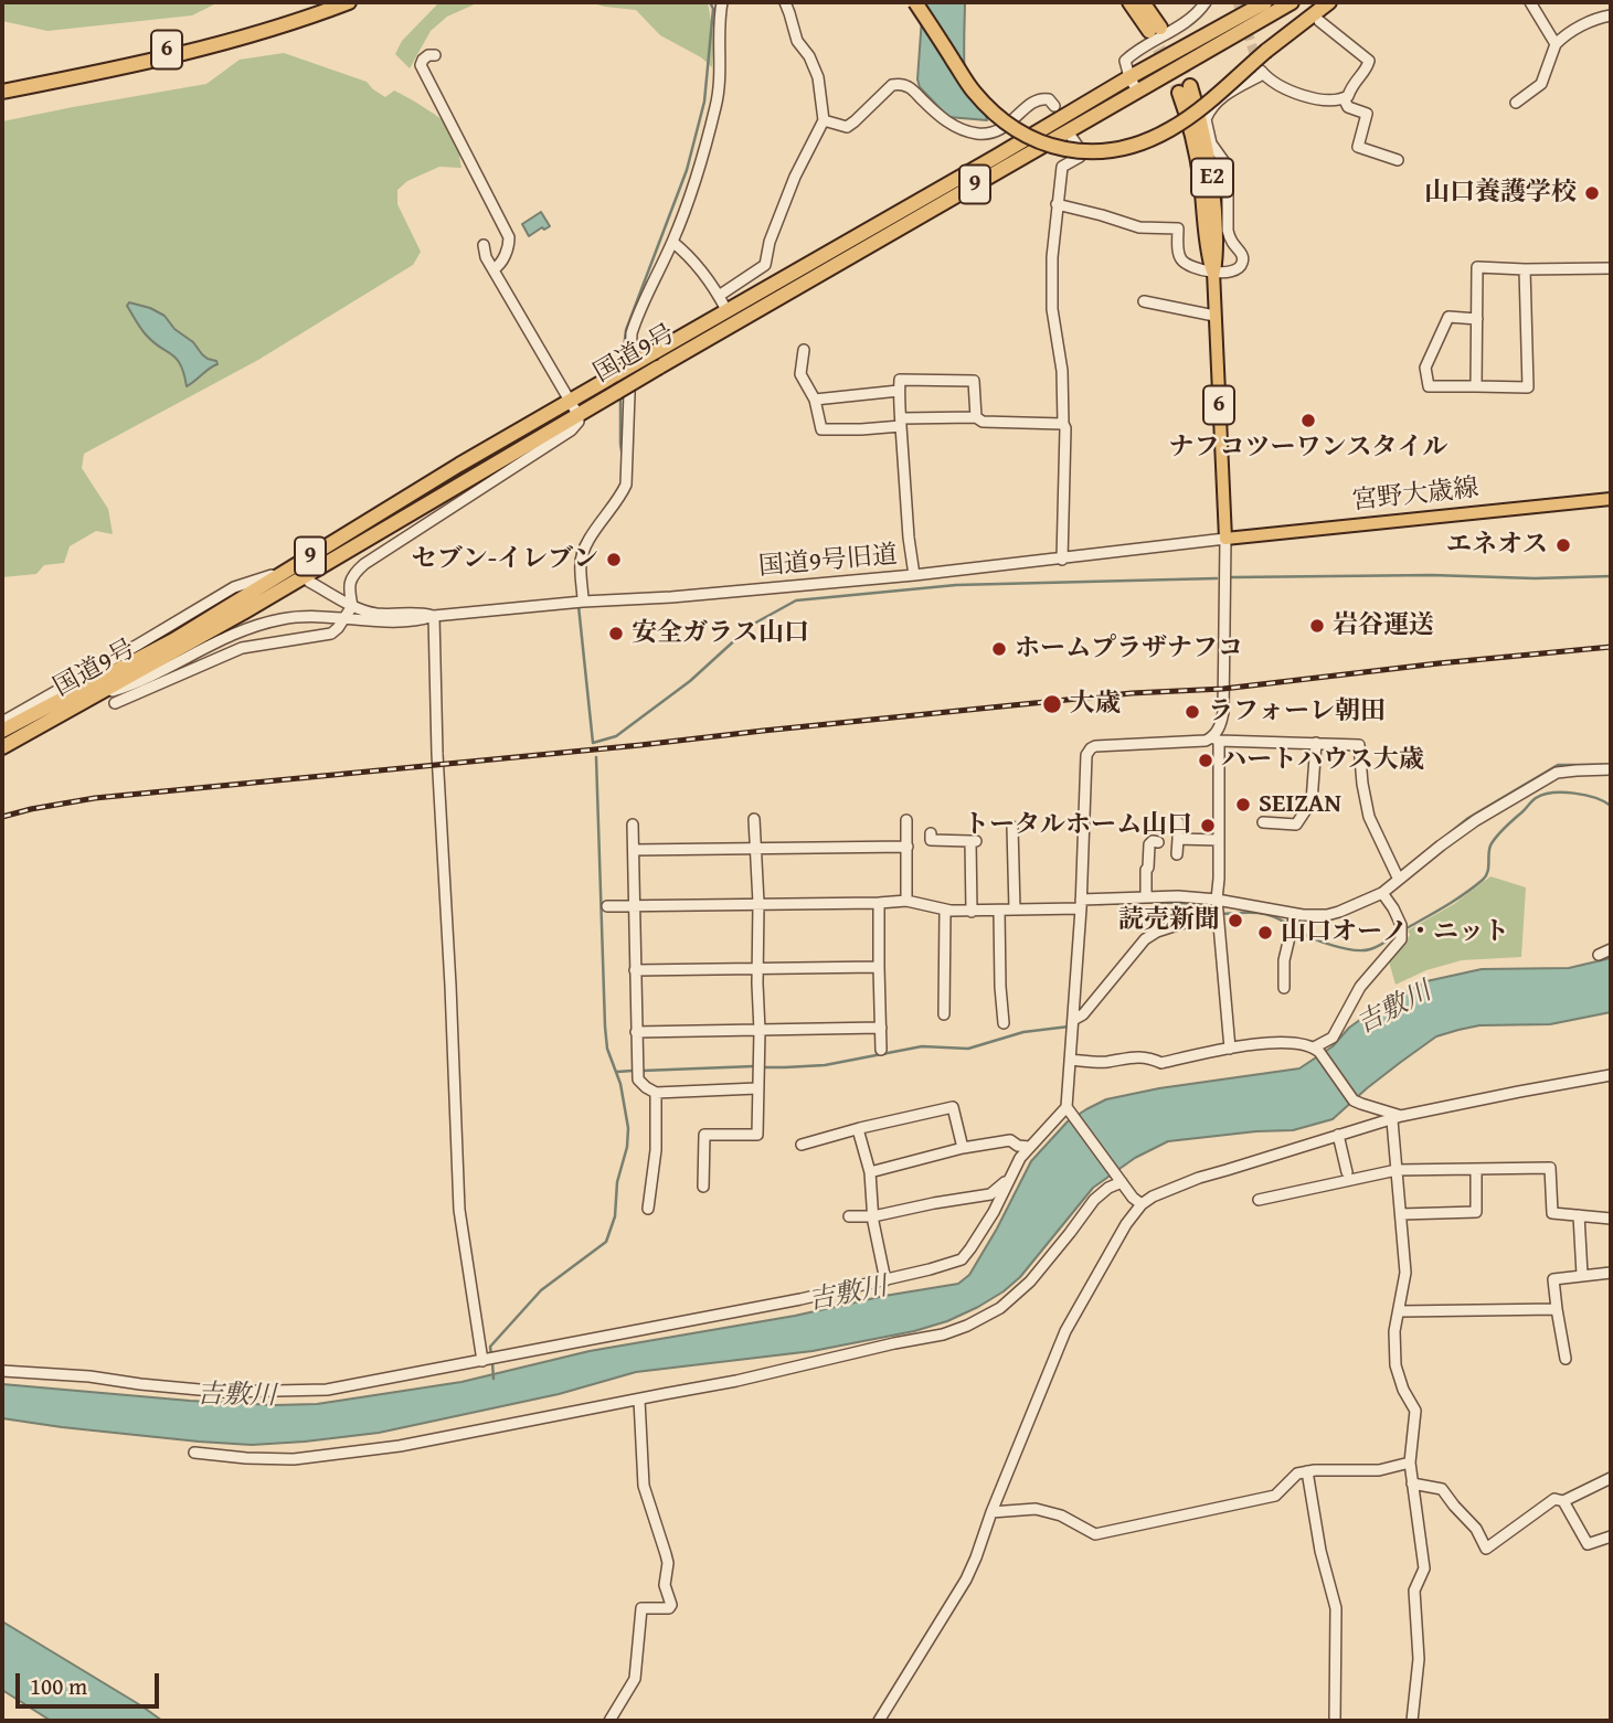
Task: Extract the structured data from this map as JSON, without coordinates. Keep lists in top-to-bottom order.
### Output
{
  "streets": {
    "highway": [
      "6",
      "E2",
      "9",
      "国道9号"
    ],
    "main road": ["宮野大歳線"],
    "street": ["国道9号旧道"]
  },
  "crossings": [
    ["6", "E2"],
    ["6", "宮野大歳線"],
    ["6", "国道9号旧道"],
    ["国道9号", "国道9号旧道"],
    ["宮野大歳線", "国道9号旧道"]
  ],
  "water": ["吉敷川"],
  "places": [
    "山口養護学校",
    "ナフコツーワンスタイル",
    "エネオス",
    "セブン-イレブン",
    "岩谷運送",
    "安全ガラス山口",
    "ホームプラザナフコ",
    "大歳",
    "ラフォーレ朝田",
    "ハートハウス大歳",
    "SEIZAN",
    "トータルホーム山口",
    "読売新聞",
    "山口オーノ・ニット"
  ],
  "scale_bar": "100 m"
}
